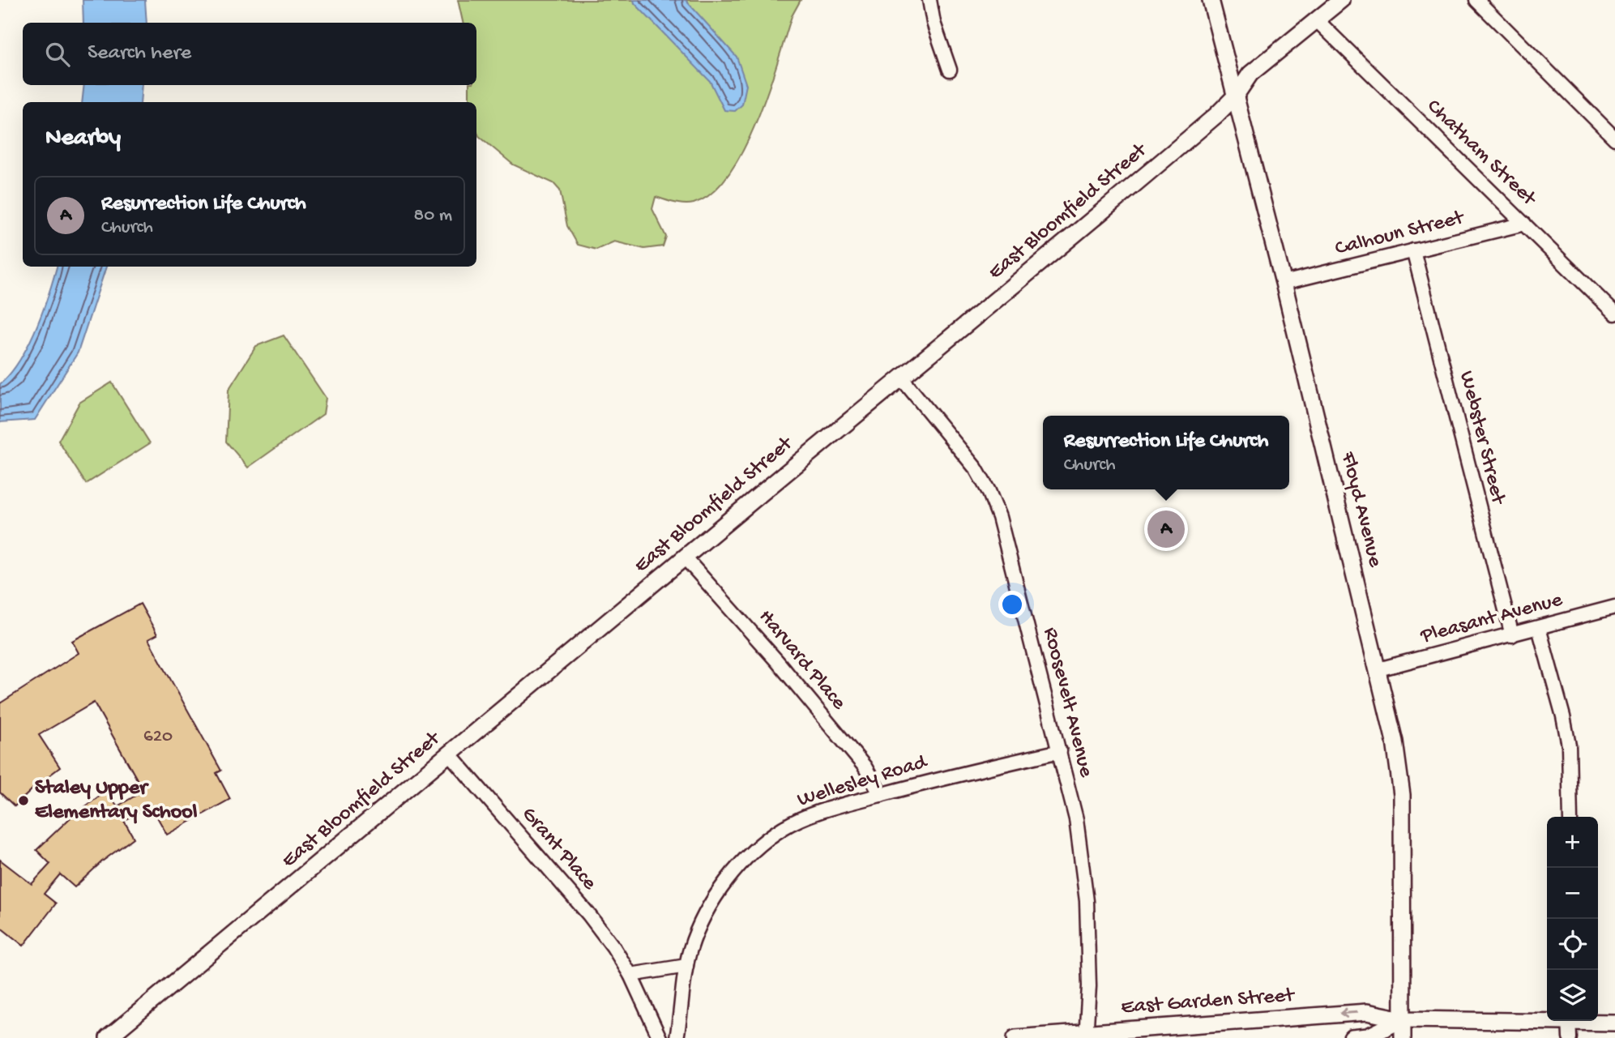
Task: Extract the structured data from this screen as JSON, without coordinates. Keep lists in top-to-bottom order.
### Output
{
  "streets": {
    "street": [
      "Chatham Street",
      "East Bloomfield Street",
      "Calhoun Street",
      "Webster Street",
      "Floyd Avenue",
      "Pleasant Avenue",
      "Harvard Place",
      "Roosevelt Avenue",
      "Wellesley Road",
      "Grant Place",
      "East Garden Street"
    ]
  },
  "crossings": [
    ["Chatham Street", "East Bloomfield Street"],
    ["Chatham Street", "Calhoun Street"],
    ["East Bloomfield Street", "Floyd Avenue"],
    ["East Bloomfield Street", "Harvard Place"],
    ["East Bloomfield Street", "Roosevelt Avenue"],
    ["East Bloomfield Street", "Grant Place"],
    ["Calhoun Street", "Webster Street"],
    ["Calhoun Street", "Floyd Avenue"],
    ["Webster Street", "Pleasant Avenue"],
    ["Floyd Avenue", "Pleasant Avenue"],
    ["Floyd Avenue", "East Garden Street"],
    ["Harvard Place", "Wellesley Road"],
    ["Roosevelt Avenue", "Wellesley Road"],
    ["Roosevelt Avenue", "East Garden Street"]
  ],
  "one_way": ["East Garden Street"],
  "places": ["Staley Upper Elementary School"],
  "house_numbers": ["620"],
  "page": {
    "search": "Search here",
    "heading": "Nearby",
    "list": [
      {
        "mark": "A",
        "name": "Resurrection Life Church",
        "note": "Church",
        "value": "80 m"
      }
    ],
    "popup": ["Resurrection Life Church", "Church"],
    "pins": "A",
    "map_buttons": ["+", "−"]
  }
}
